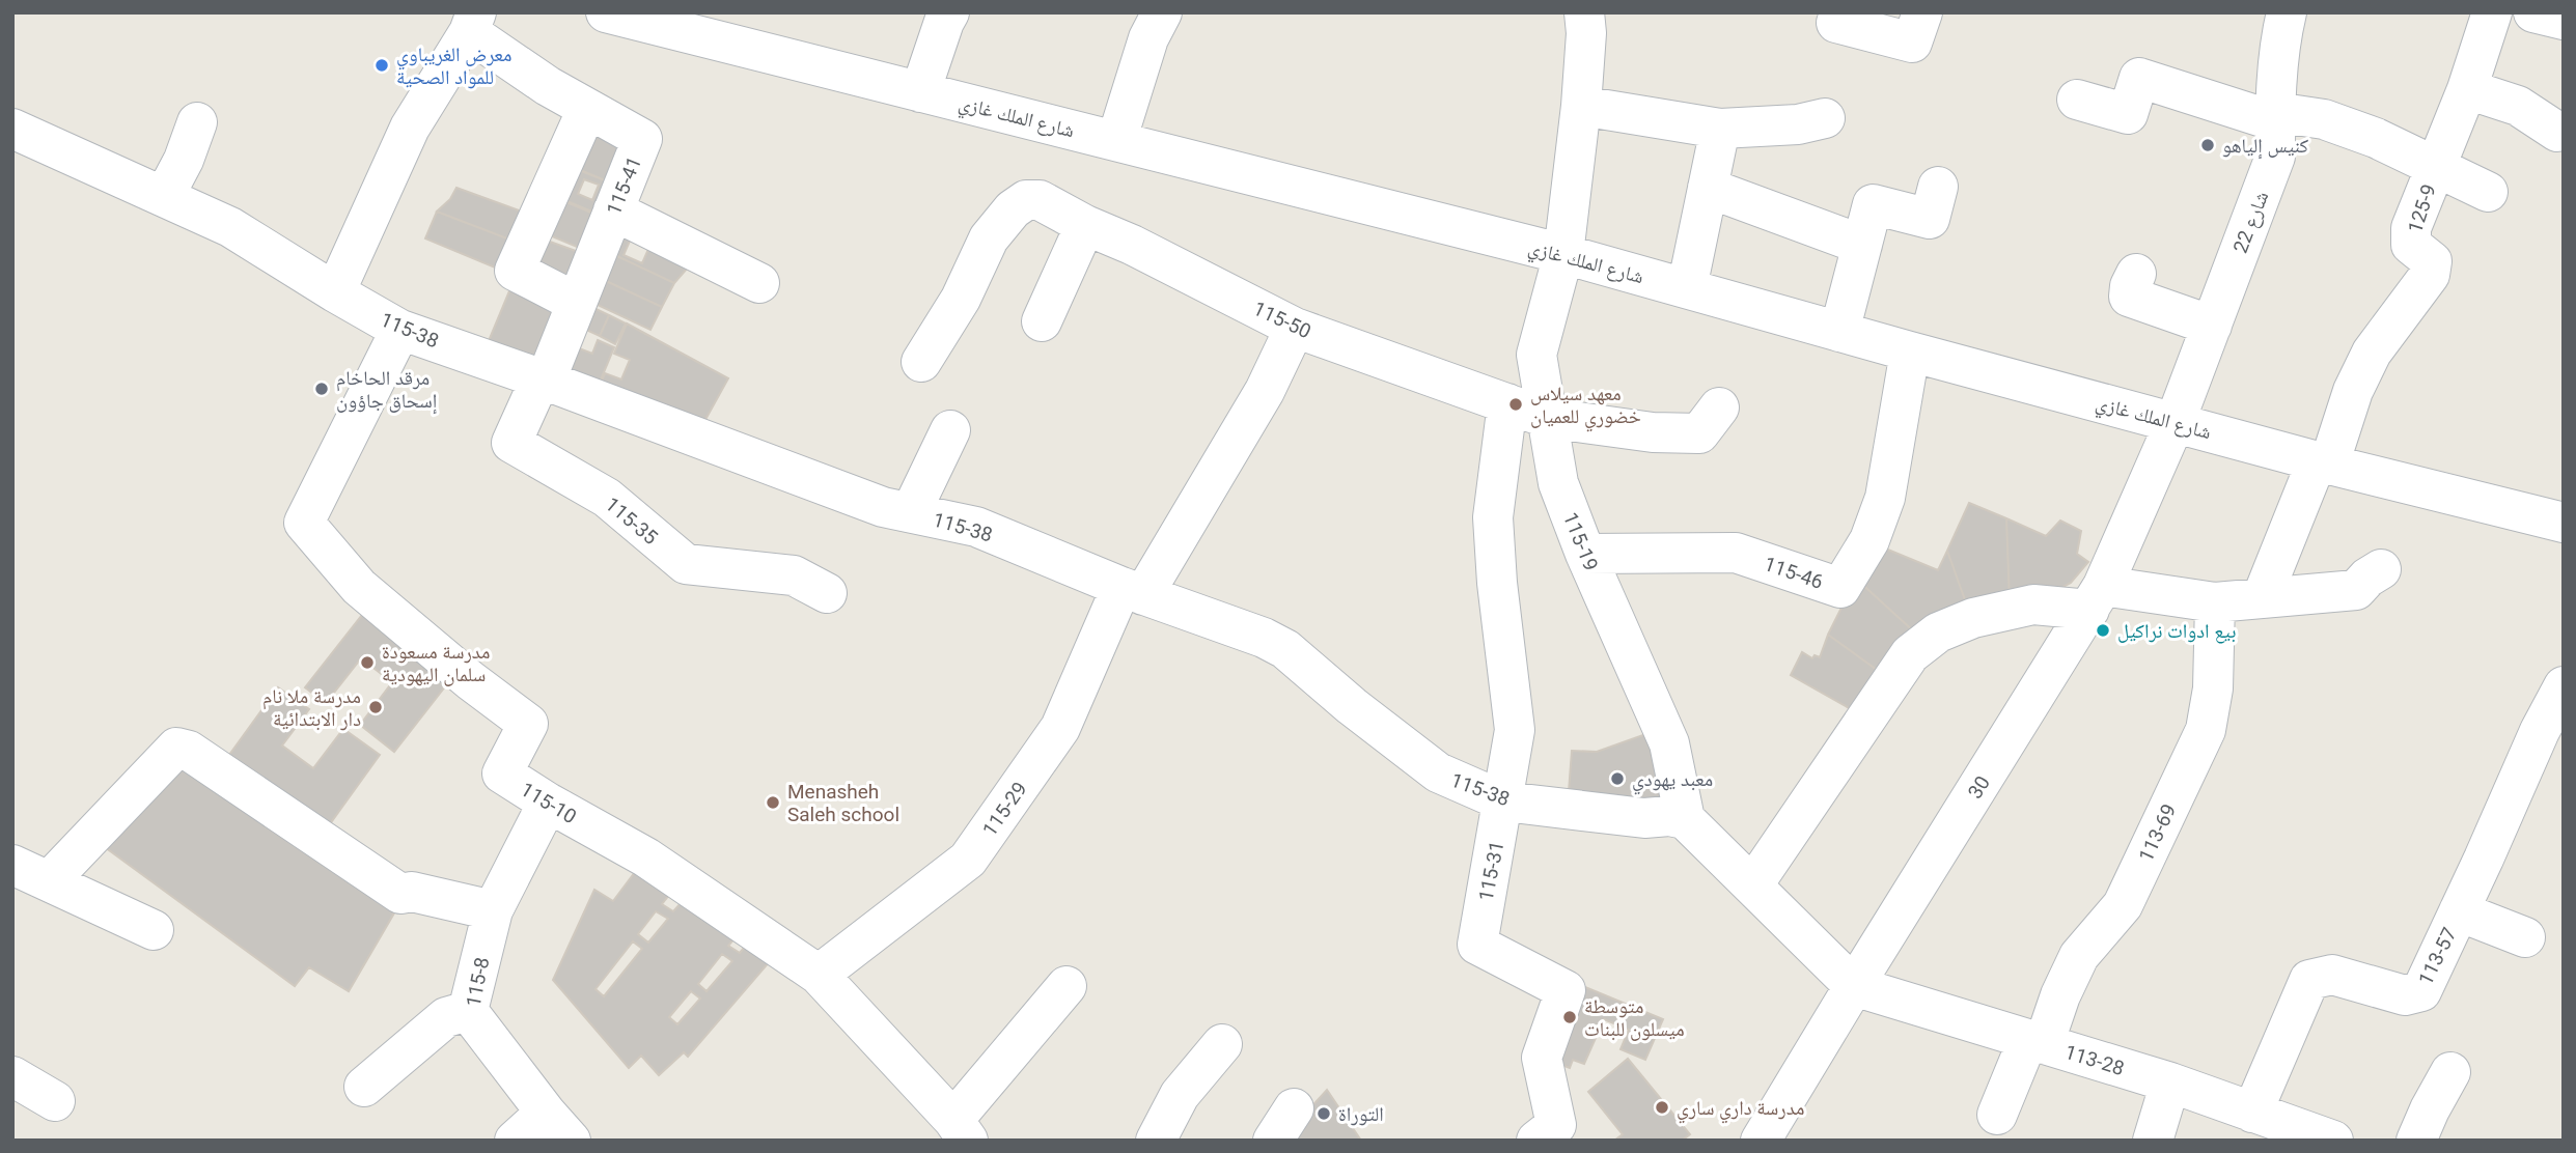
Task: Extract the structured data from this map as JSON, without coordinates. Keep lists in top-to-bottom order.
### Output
{
  "streets": {
    "street": [
      "شارع الملك غازي",
      "115-41",
      "125-9",
      "شارع 22",
      "115-50",
      "115-38",
      "115-35",
      "115-19",
      "115-46",
      "30",
      "115-10",
      "115-29",
      "113-69",
      "115-31",
      "113-57",
      "115-8",
      "113-28"
    ]
  },
  "crossings": [
    ["شارع الملك غازي", "125-9"],
    ["شارع الملك غازي", "شارع 22"],
    ["شارع الملك غازي", "115-19"],
    ["شارع الملك غازي", "115-46"],
    ["شارع الملك غازي", "30"],
    ["115-41", "115-38"],
    ["115-41", "115-35"],
    ["شارع 22", "30"],
    ["115-50", "115-19"],
    ["115-50", "115-31"],
    ["115-38", "115-35"],
    ["115-38", "115-19"],
    ["115-38", "115-10"],
    ["115-38", "115-29"],
    ["115-38", "115-31"],
    ["115-19", "115-46"],
    ["30", "113-28"],
    ["115-10", "115-29"],
    ["115-10", "115-8"],
    ["113-69", "113-28"],
    ["113-57", "113-28"]
  ],
  "places": [
    "معرض الغريباوي للمواد الصحية",
    "كنيس إلياهو",
    "مرقد الحاخام إسحاق جاؤون",
    "معهد سيلاس خضوري للعميان",
    "بيع ادوات نراكيل",
    "مدرسة مسعودة سلمان اليهودية",
    "مدرسة ملا نام دار الابتدائية",
    "معبد يهودي",
    "Menasheh Saleh school",
    "متوسطة ميسلون للبنات",
    "مدرسة داري ساري",
    "التوراة"
  ]
}
